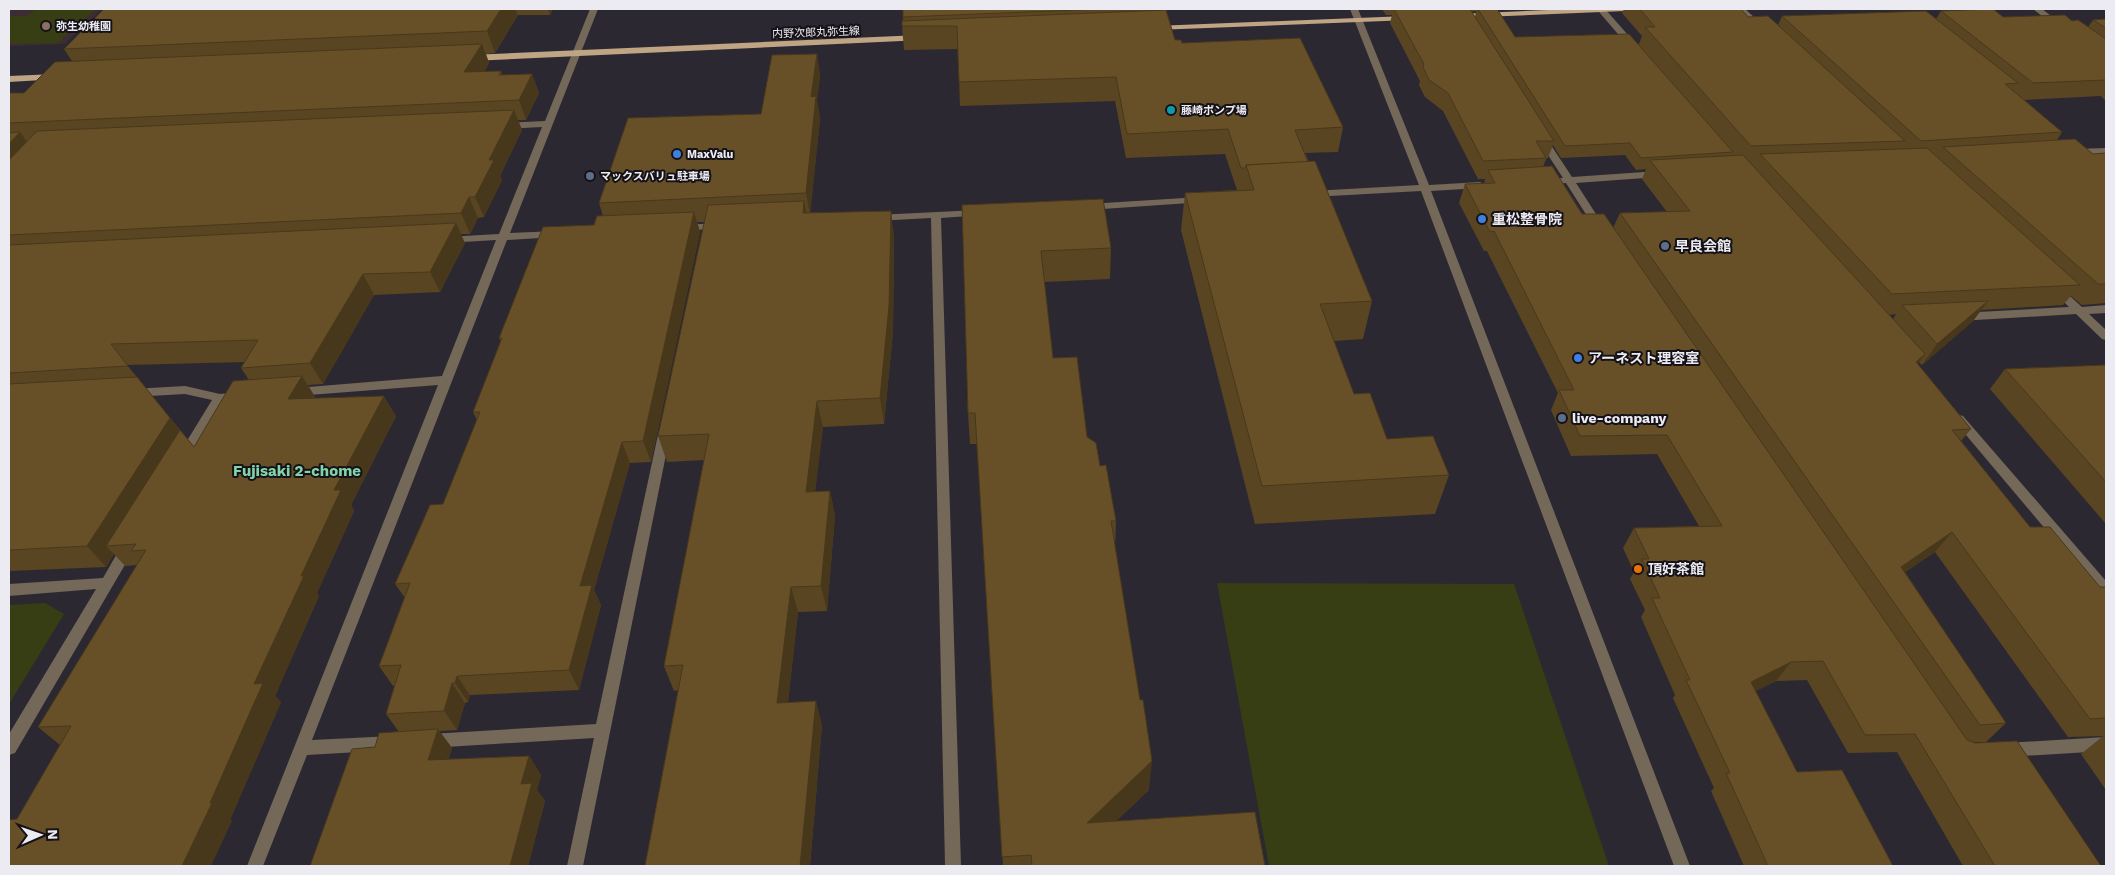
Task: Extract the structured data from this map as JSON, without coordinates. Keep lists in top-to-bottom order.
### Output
{
  "streets": {
    "main road": ["内野次郎丸弥生線"]
  },
  "districts": ["Fujisaki 2-chome"],
  "places": [
    "弥生幼稚園",
    "藤崎ポンプ場",
    "MaxValu",
    "マックスバリュ駐車場",
    "重松整骨院",
    "早良会館",
    "アーネスト理容室",
    "live-company",
    "頂好茶館"
  ],
  "north": "right"
}
